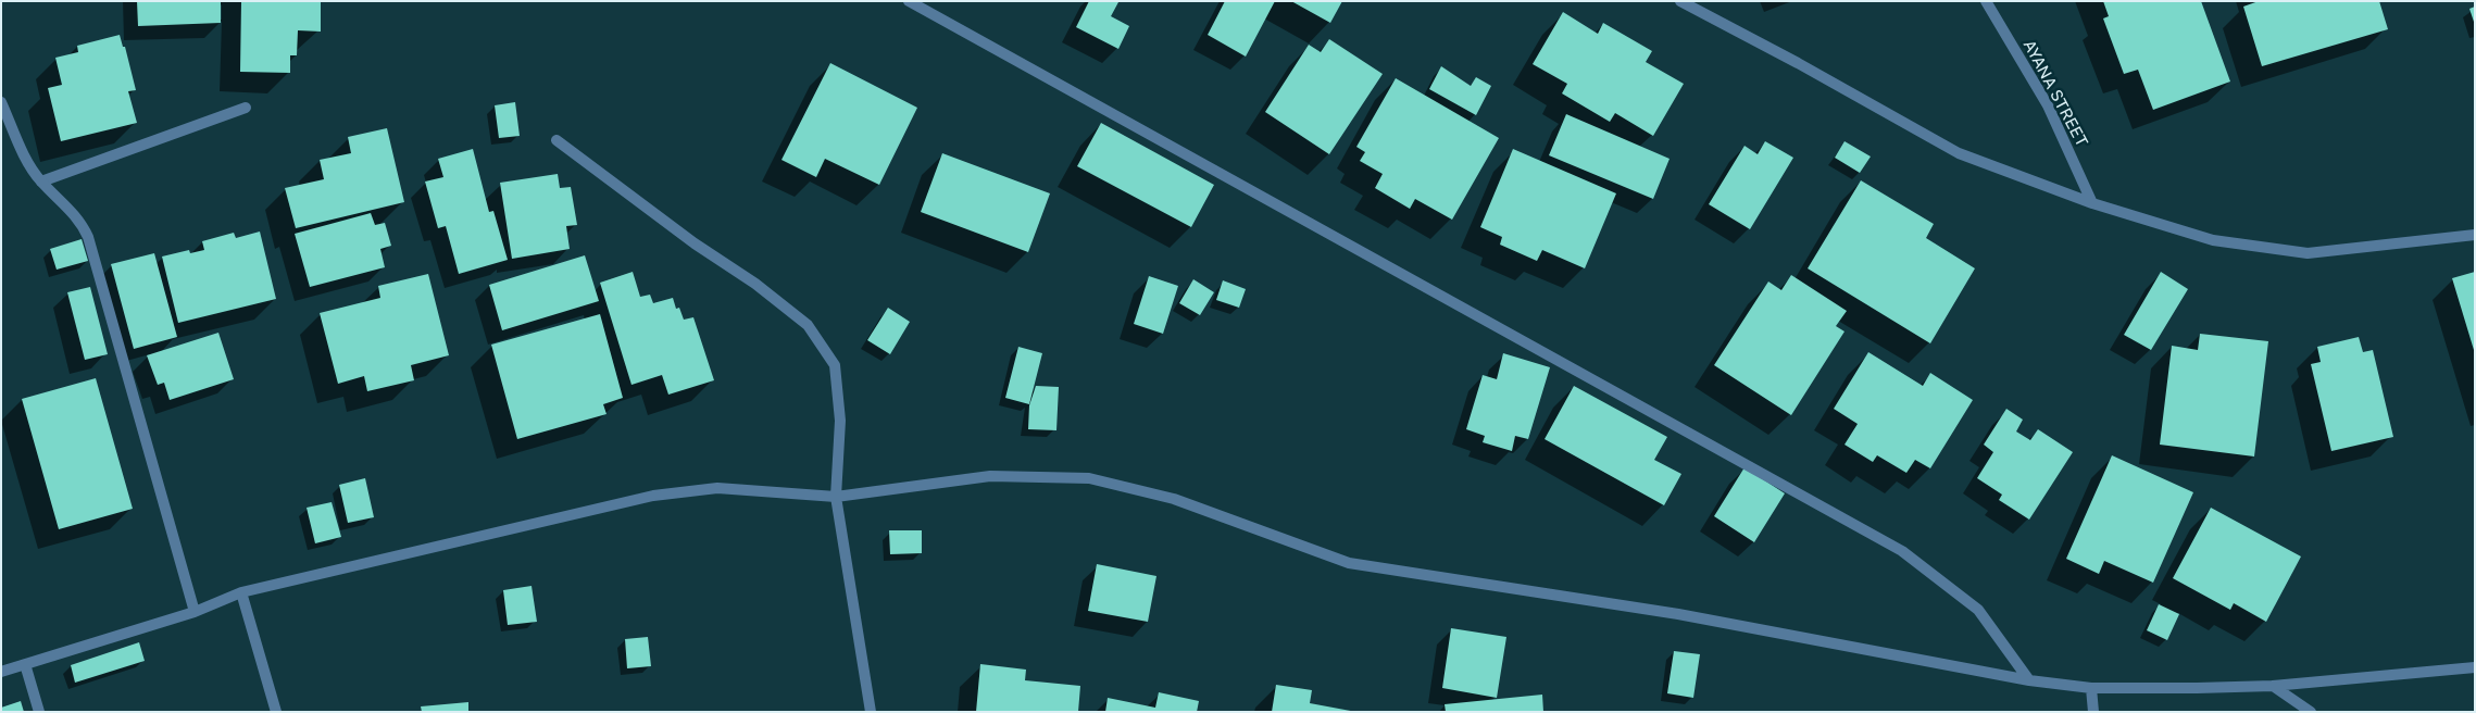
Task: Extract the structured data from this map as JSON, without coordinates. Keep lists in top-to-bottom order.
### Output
{
  "streets": {
    "street": ["AYANA STREET"]
  }
}
